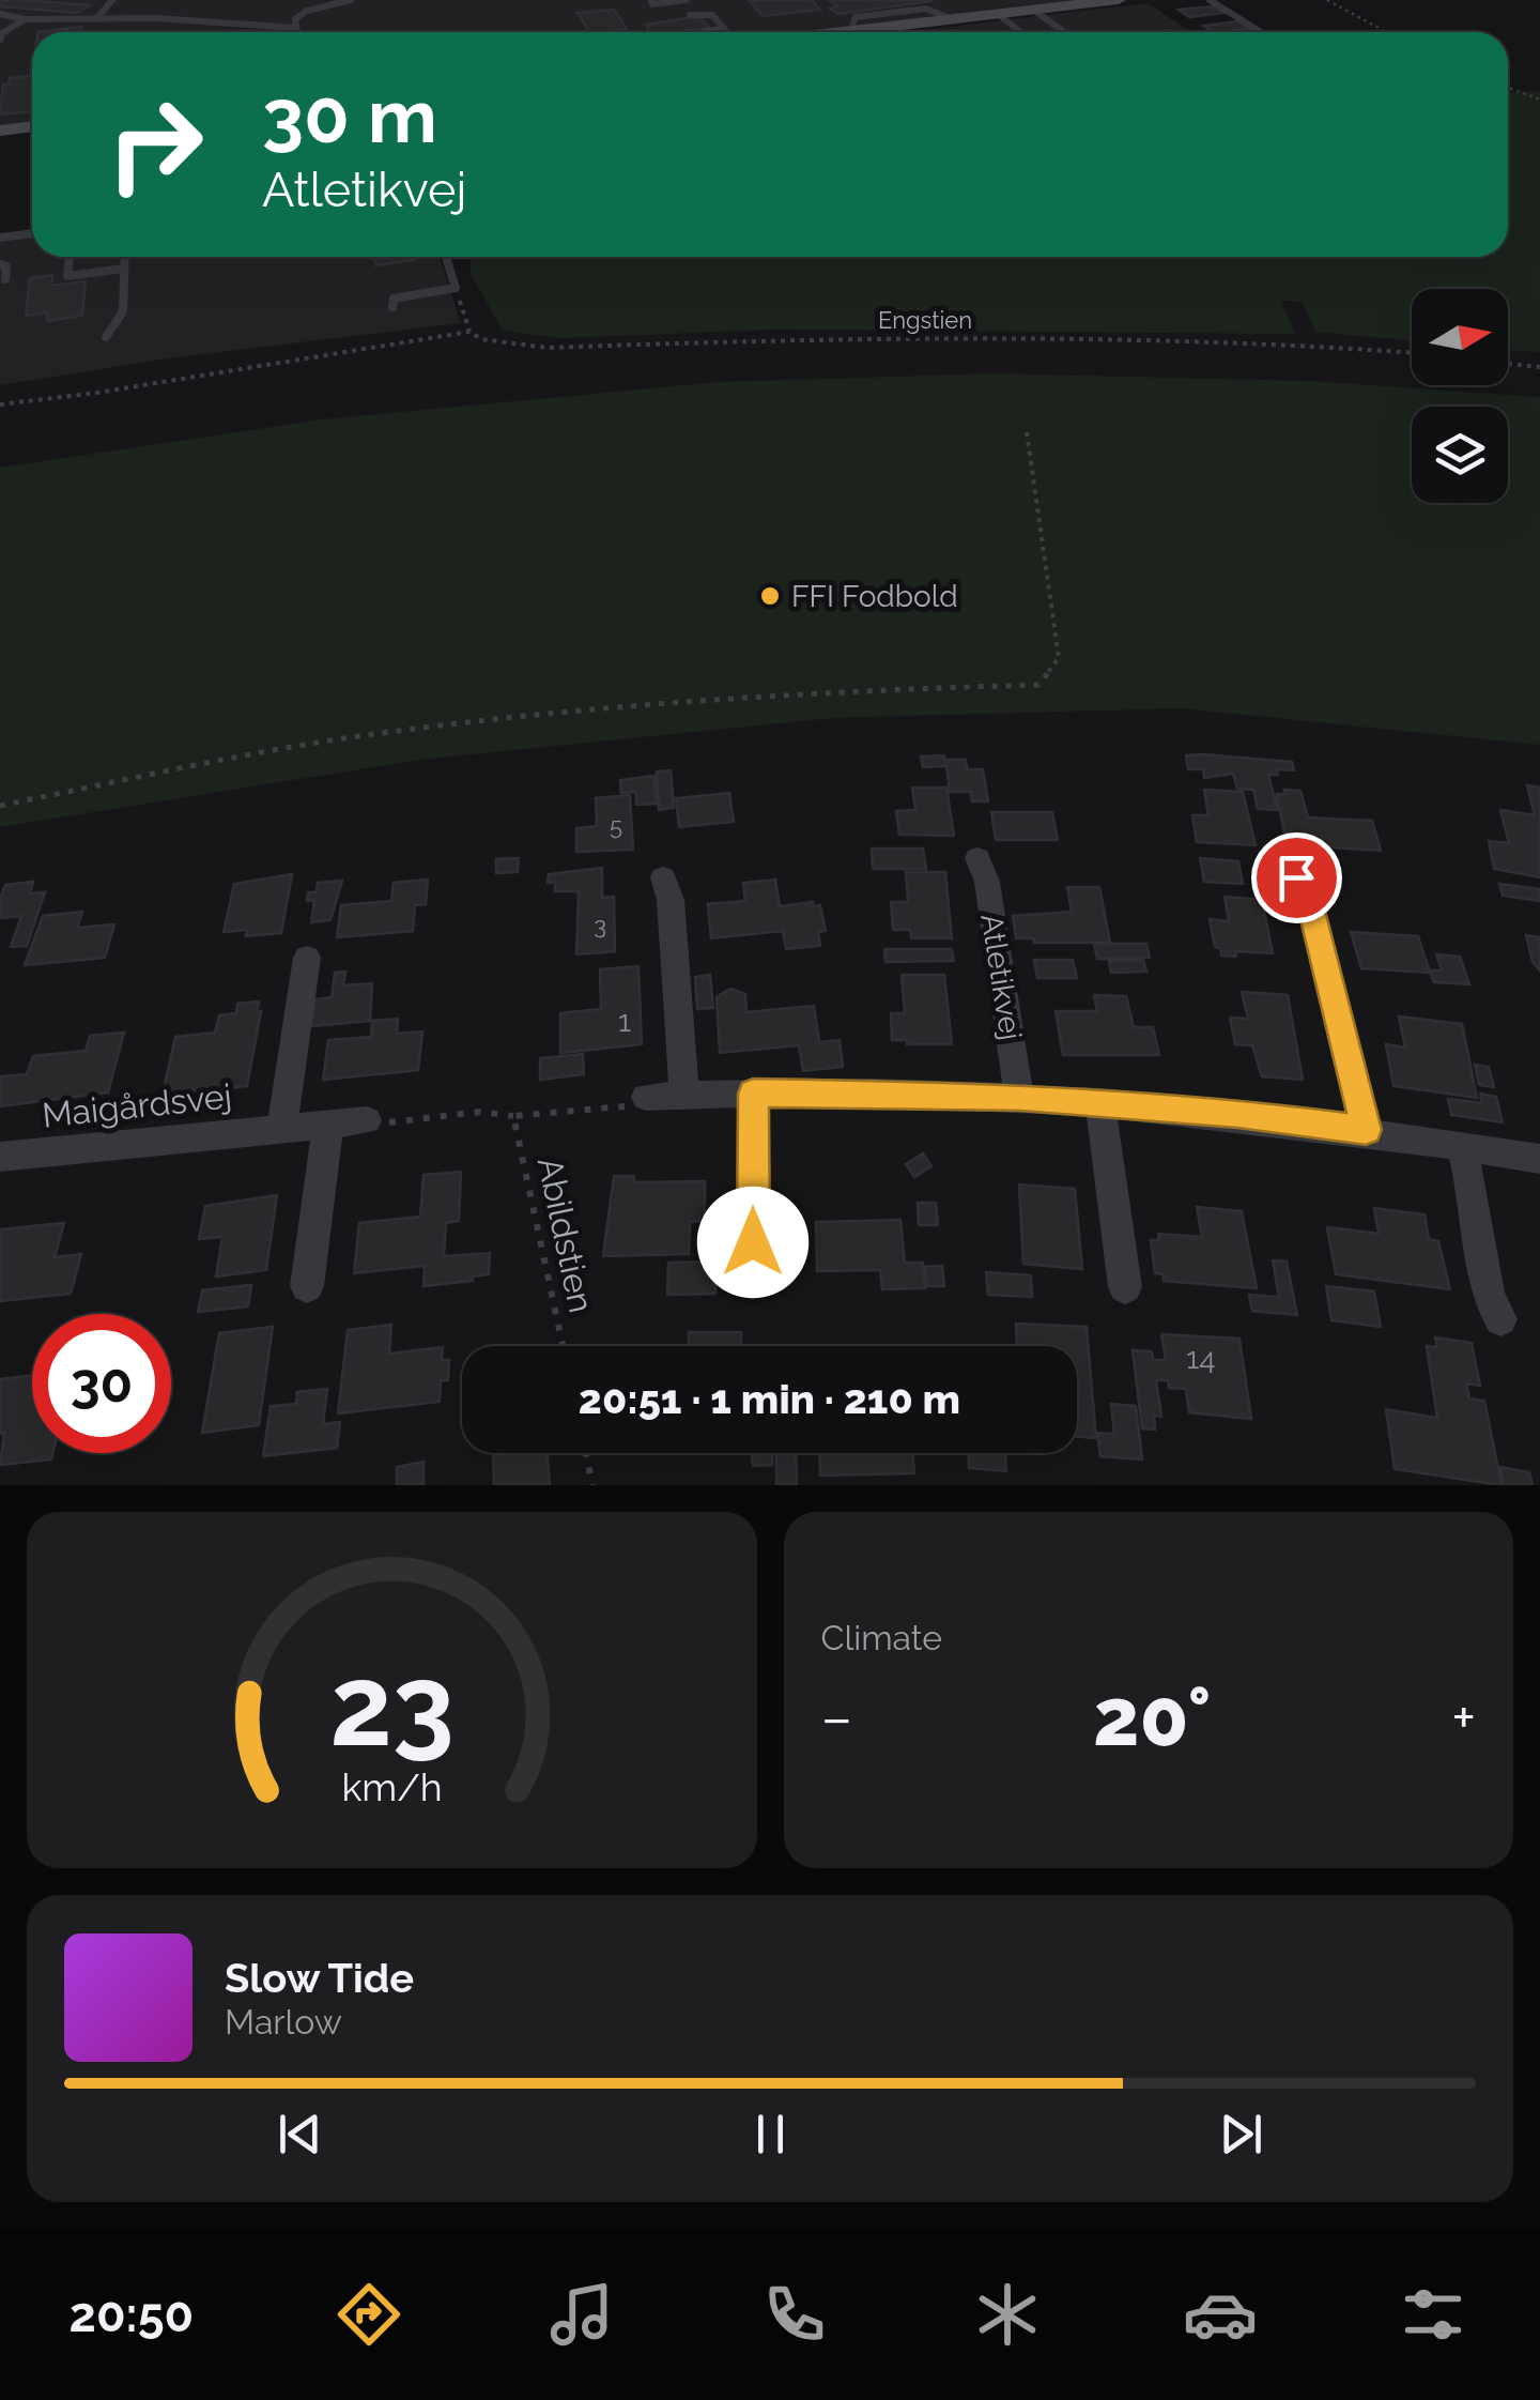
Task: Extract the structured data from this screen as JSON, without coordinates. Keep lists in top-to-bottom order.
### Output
{
  "streets": {
    "street": ["Atletikvej", "Maigårdsvej"],
    "path": ["Engstien", "Abildstien"]
  },
  "crossings": [
    ["Maigårdsvej", "Abildstien"]
  ],
  "places": ["FFI Fodbold"],
  "house_numbers": [
    "5",
    "3",
    "1",
    "14"
  ],
  "north": "right",
  "page": {
    "turn": ["30 m", "Atletikvej"],
    "limit": "30",
    "trip": "20:51 · 1 min · 210 m",
    "tile": "Climate",
    "heat": ["−", "20°", "+"],
    "song": ["Slow Tide", "Marlow"],
    "tabs": "20:50",
    "gauge": ["23", "km/h"]
  }
}
